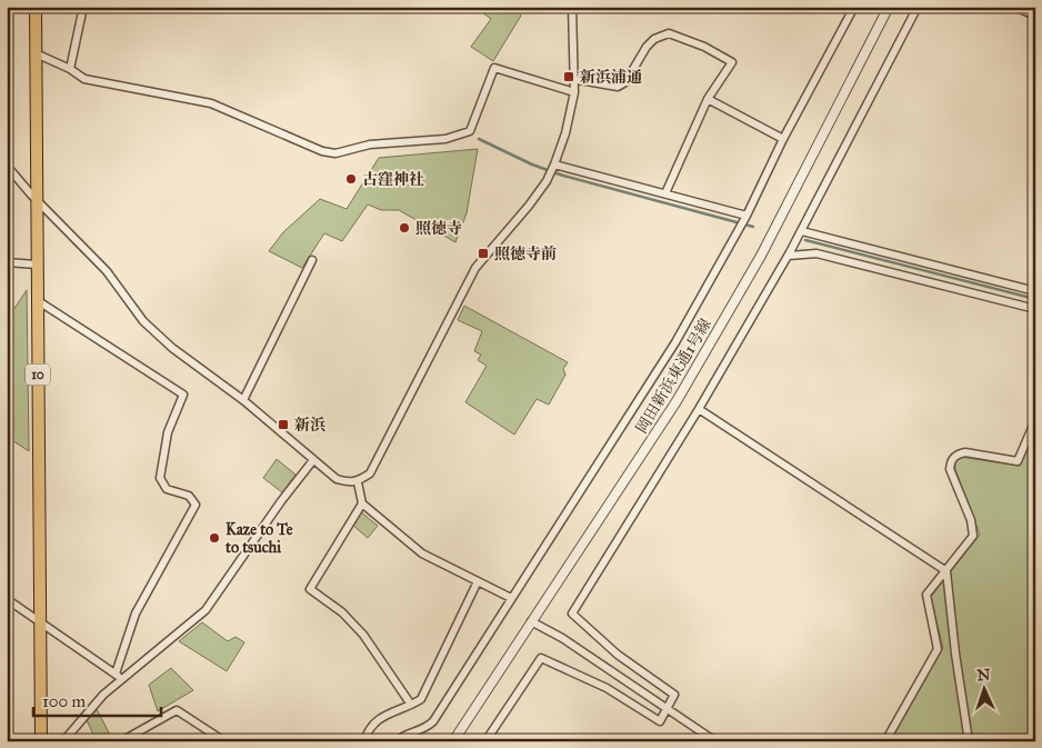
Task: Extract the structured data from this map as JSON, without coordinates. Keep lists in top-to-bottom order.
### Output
{
  "streets": {
    "main road": ["10"],
    "street": ["岡田新浜東通1号線"]
  },
  "places": {
    "transit": ["新浜浦通", "照徳寺前", "新浜"],
    "other": ["古窪神社", "照徳寺", "Kaze to Te to tsuchi"]
  },
  "scale_bar": "100 m",
  "north": "top"
}
